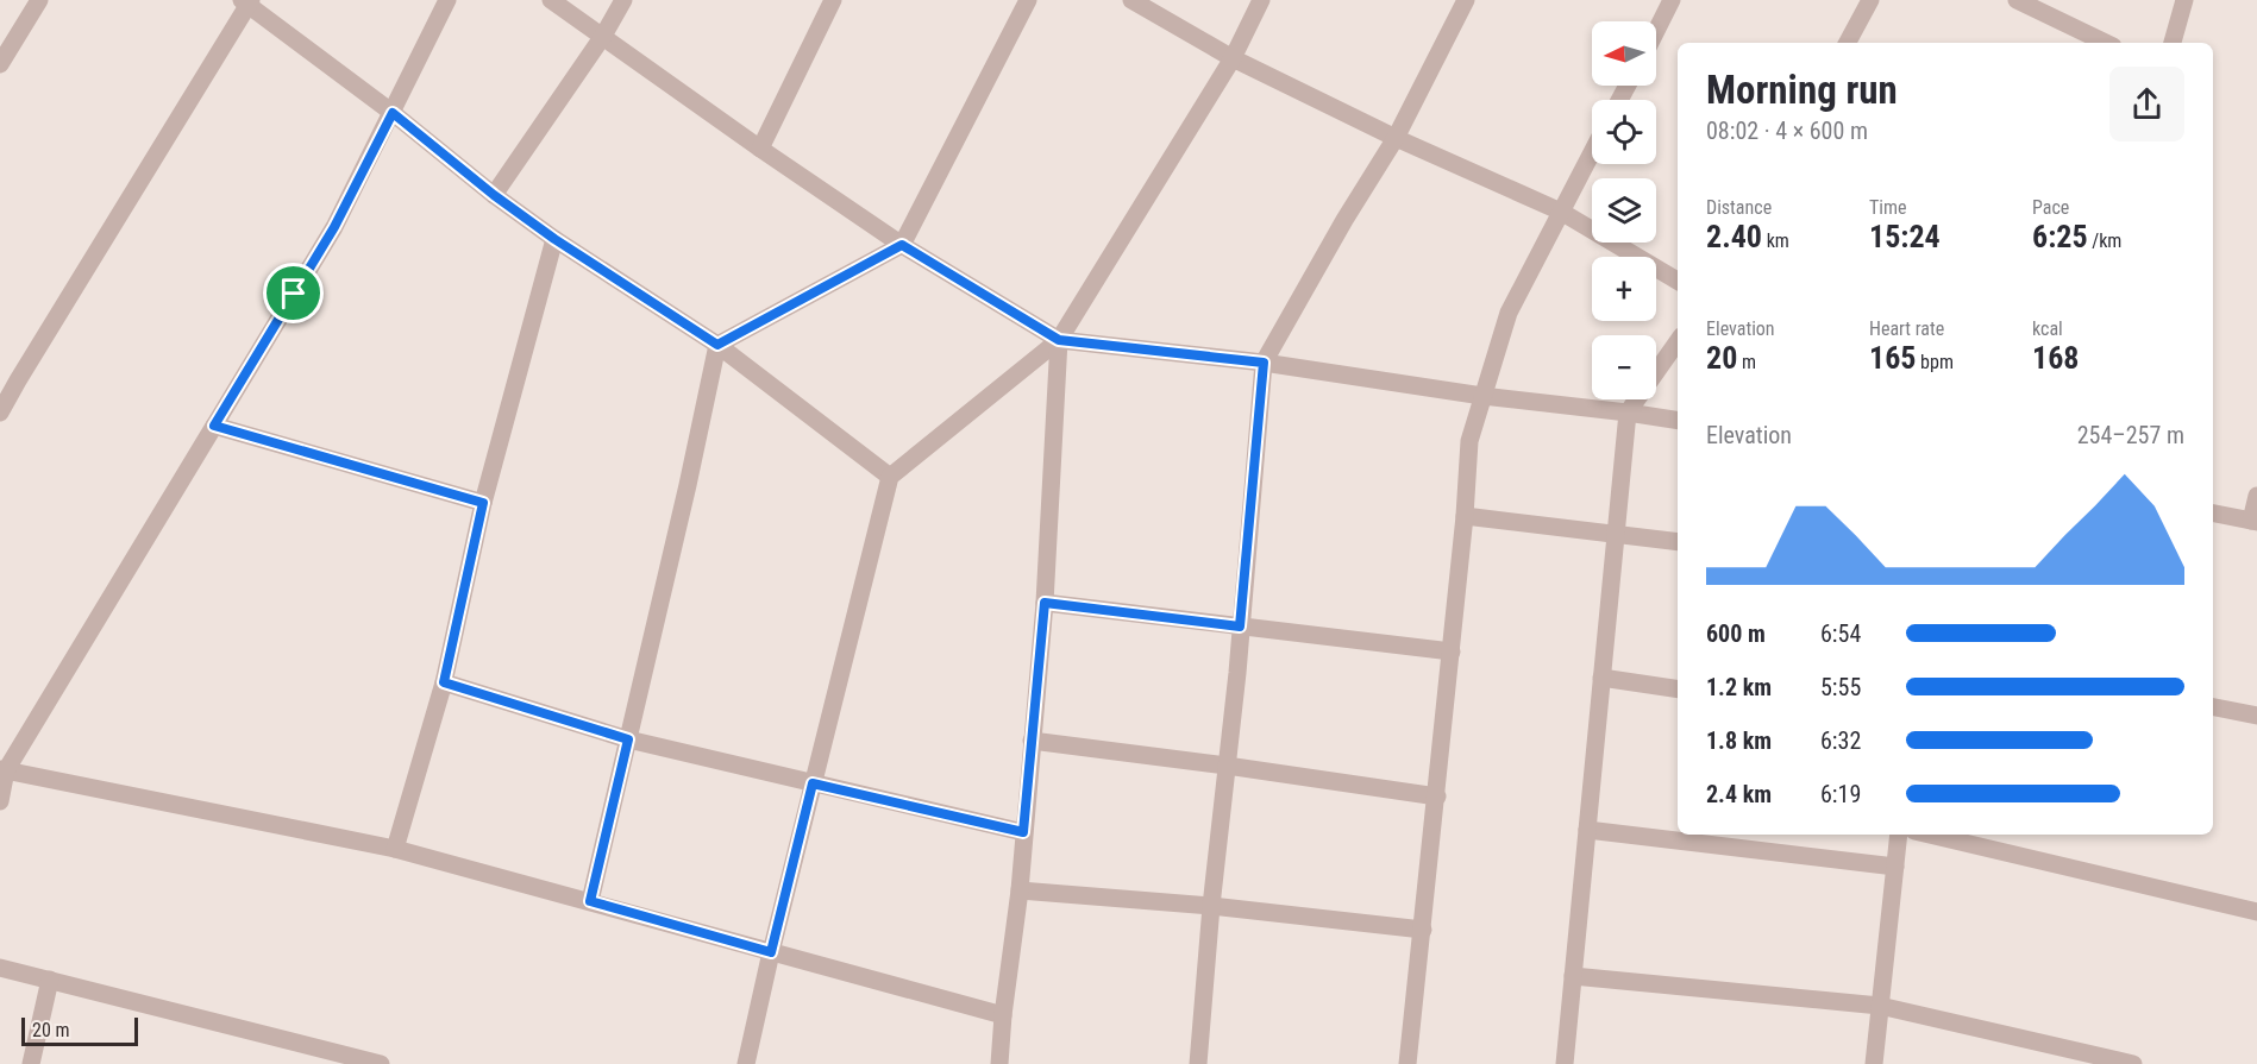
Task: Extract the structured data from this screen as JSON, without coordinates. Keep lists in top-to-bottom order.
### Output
{
  "scale_bar": "20 m",
  "north": "left",
  "page": {
    "map_buttons": ["+", "−"],
    "heading": ["Morning run", "08:02 · 4 × 600 m"],
    "stats": [
      ["Distance", "2.40 km"],
      ["Time", "15:24"],
      ["Pace", "6:25 /km"],
      ["Elevation", "20 m"],
      ["Heart rate", "165 bpm"],
      ["kcal", "168"]
    ],
    "chart": ["Elevation", "254–257 m"],
    "list": [
      {
        "name": "600 m",
        "note": "6:54"
      },
      {
        "name": "1.2 km",
        "note": "5:55"
      },
      {
        "name": "1.8 km",
        "note": "6:32"
      },
      {
        "name": "2.4 km",
        "note": "6:19"
      }
    ],
    "scale": "20 m"
  }
}
